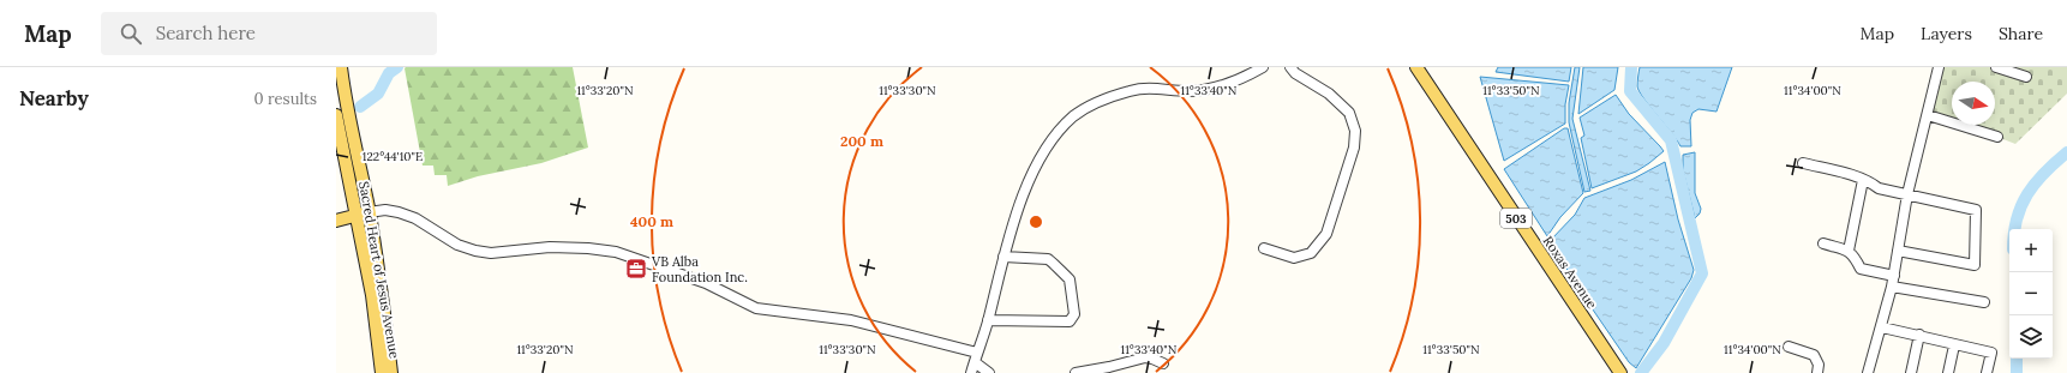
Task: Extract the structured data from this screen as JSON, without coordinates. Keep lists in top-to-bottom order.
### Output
{
  "streets": {
    "main road": ["503", "Sacred Heart of Jesus Avenue", "Roxas Avenue"]
  },
  "places": {
    "office": ["VB Alba Foundation Inc."]
  },
  "north": "right",
  "page": {
    "header": "Map",
    "search": "Search here",
    "nav": ["Map", "Layers", "Share"],
    "heading": ["Nearby", "0 results"],
    "map_buttons": ["+", "−"]
  },
  "coordinates": [
    "11°33'20\"N",
    "11°33'30\"N",
    "11°33'40\"N",
    "11°33'50\"N",
    "11°34'00\"N",
    "122°44'10\"E"
  ],
  "rings": ["200 m", "400 m"]
}
